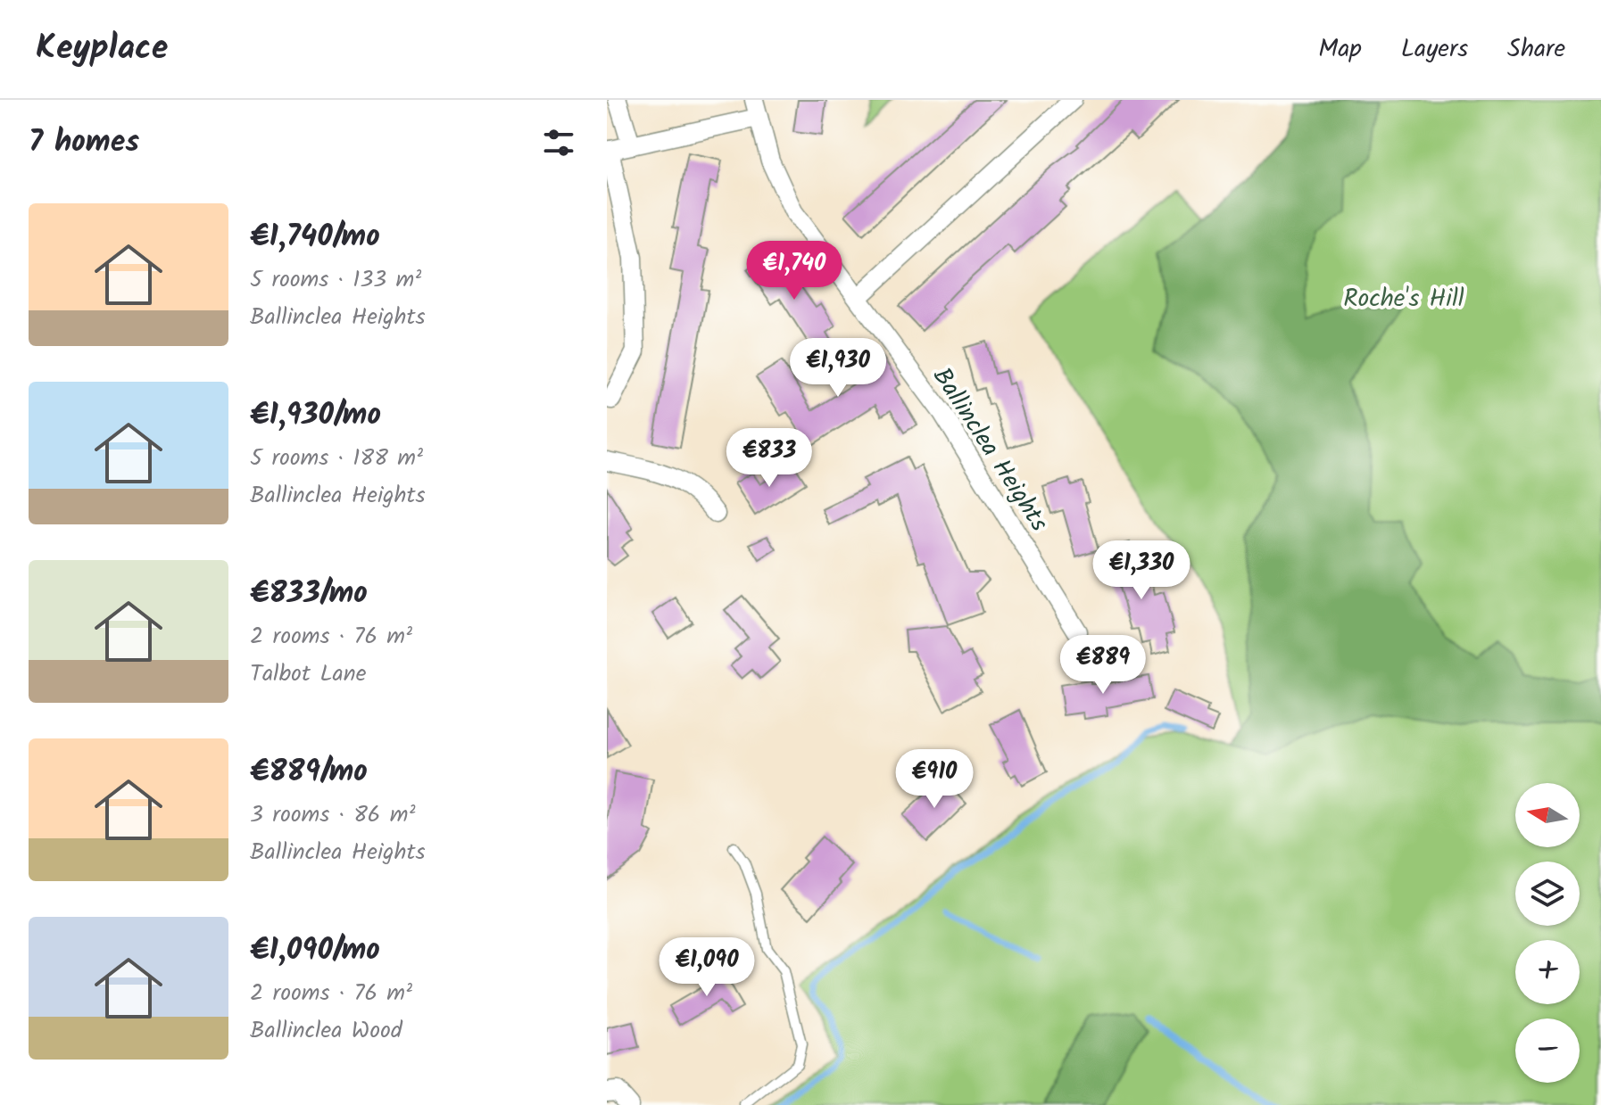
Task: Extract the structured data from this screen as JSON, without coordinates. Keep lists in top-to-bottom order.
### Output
{
  "streets": {
    "street": ["Ballinclea Heights"]
  },
  "parks": ["Roche's Hill"],
  "north": "left",
  "page": {
    "header": "Keyplace",
    "nav": ["Map", "Layers", "Share"],
    "heading": "7 homes",
    "list": [
      {
        "name": "€1,740/mo",
        "note": "5 rooms · 133 m² · Ballinclea Heights"
      },
      {
        "name": "€1,930/mo",
        "note": "5 rooms · 188 m² · Ballinclea Heights"
      },
      {
        "name": "€833/mo",
        "note": "2 rooms · 76 m² · Talbot Lane"
      },
      {
        "name": "€889/mo",
        "note": "3 rooms · 86 m² · Ballinclea Heights"
      },
      {
        "name": "€1,090/mo",
        "note": "2 rooms · 76 m² · Ballinclea Wood"
      }
    ],
    "price": [
      "€1,740",
      "€1,930",
      "€833",
      "€1,330",
      "€889",
      "€910",
      "€1,090"
    ],
    "map_buttons": ["+", "−"]
  }
}
